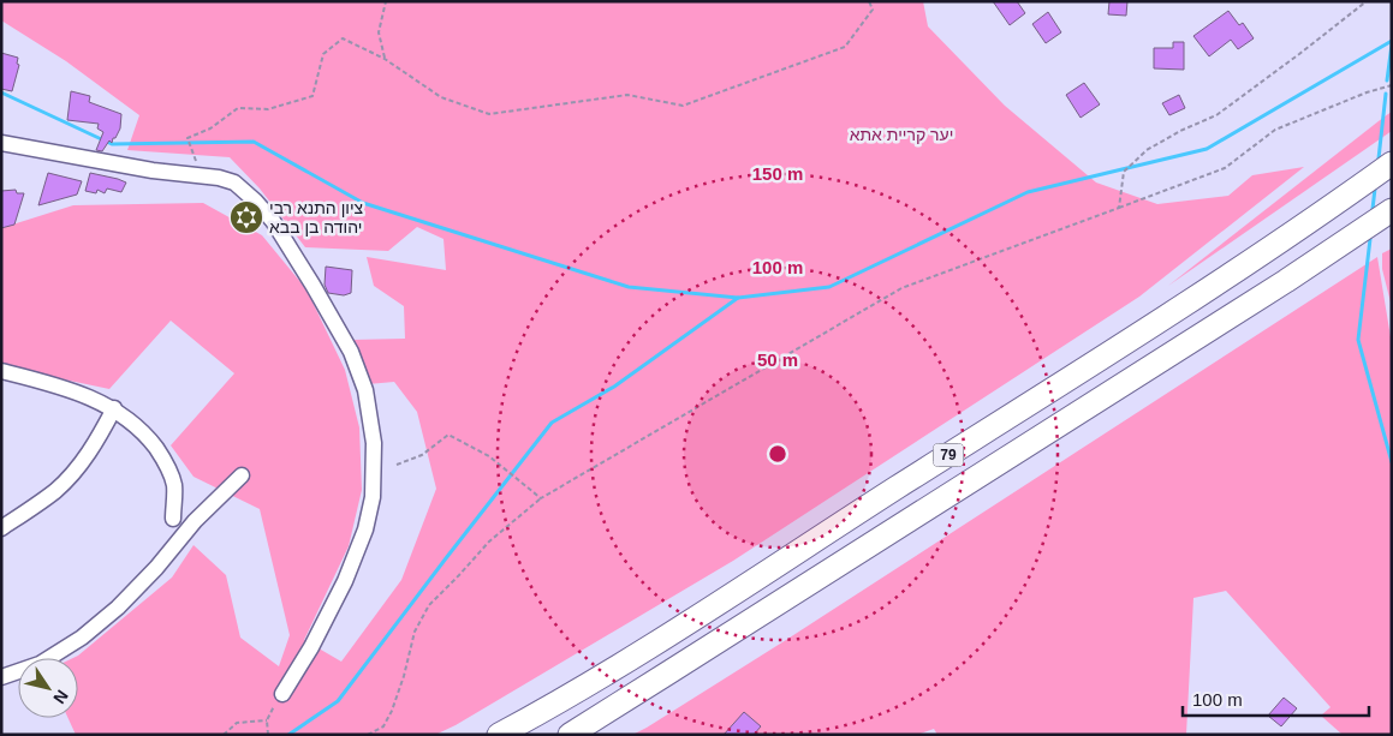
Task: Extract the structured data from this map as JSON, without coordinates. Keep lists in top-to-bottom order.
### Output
{
  "streets": {
    "highway": ["79"]
  },
  "parks": ["יער קריית אתא"],
  "places": {
    "synagogue": ["ציון התנא רבי יהודה בן בבא"]
  },
  "scale_bar": "100 m",
  "north": "bottom right",
  "rings": ["150 m", "100 m", "50 m"]
}
